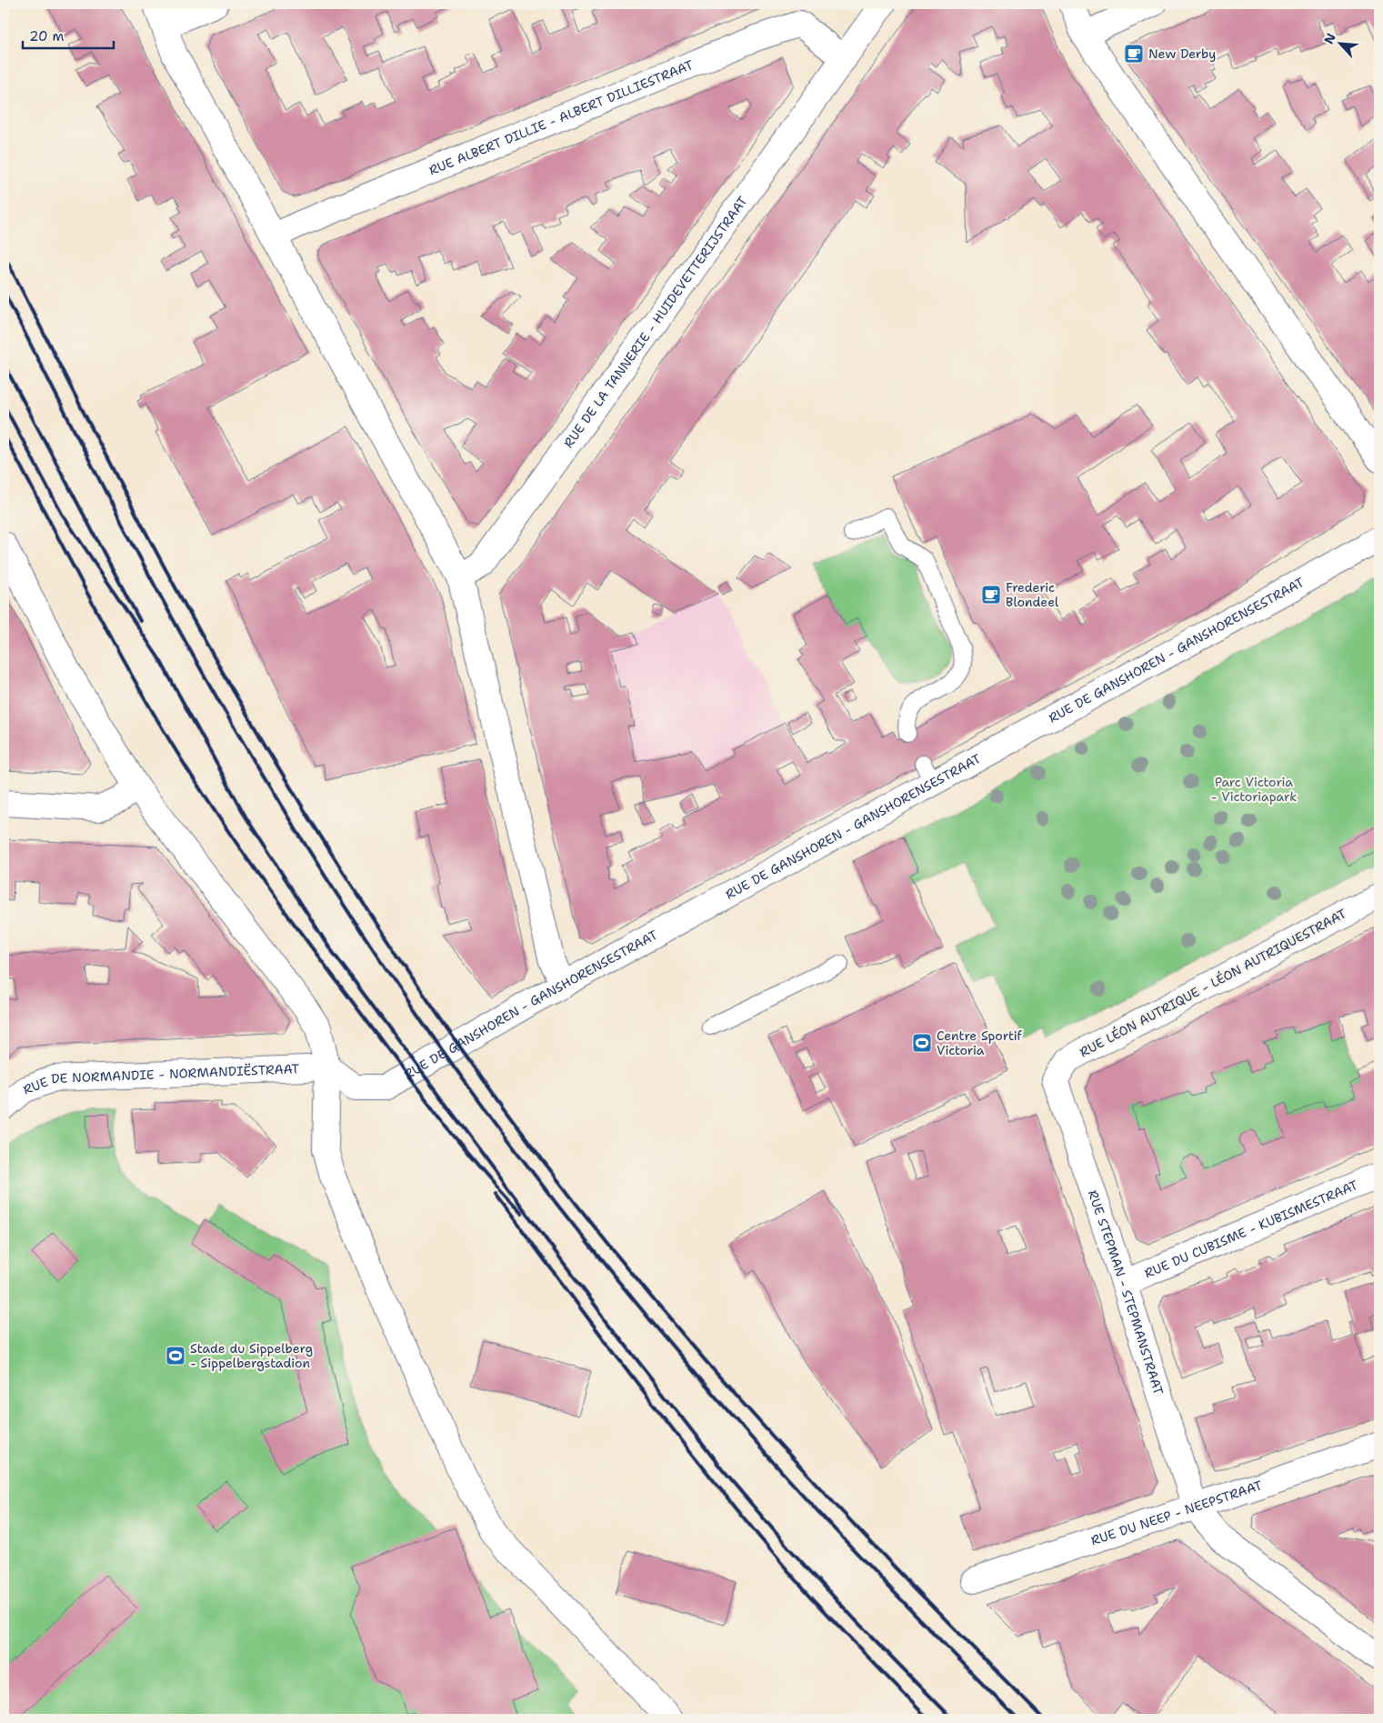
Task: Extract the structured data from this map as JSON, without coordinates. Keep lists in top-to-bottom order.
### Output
{
  "streets": {
    "street": [
      "RUE ALBERT DILLIE - ALBERT DILLIESTRAAT",
      "RUE DE LA TANNERIE - HUIDEVETTERIJSTRAAT",
      "RUE DE GANSHOREN - GANSHORENSESTRAAT",
      "RUE LÉON AUTRIQUE - LÉON AUTRIQUESTRAAT",
      "RUE DE NORMANDIE - NORMANDIËSTRAAT",
      "RUE DU CUBISME - KUBISMESTRAAT",
      "RUE STEPMAN - STEPMANSTRAAT",
      "RUE DU NEEP - NEEPSTRAAT"
    ]
  },
  "crossings": [
    ["RUE ALBERT DILLIE - ALBERT DILLIESTRAAT", "RUE DE LA TANNERIE - HUIDEVETTERIJSTRAAT"],
    ["RUE DE GANSHOREN - GANSHORENSESTRAAT", "RUE DE NORMANDIE - NORMANDIËSTRAAT"],
    ["RUE LÉON AUTRIQUE - LÉON AUTRIQUESTRAAT", "RUE STEPMAN - STEPMANSTRAAT"],
    ["RUE DU CUBISME - KUBISMESTRAAT", "RUE STEPMAN - STEPMANSTRAAT"],
    ["RUE STEPMAN - STEPMANSTRAAT", "RUE DU NEEP - NEEPSTRAAT"]
  ],
  "parks": ["Parc Victoria - Victoriapark"],
  "places": {
    "cafe": ["New Derby", "Frederic Blondeel"],
    "sports": ["Centre Sportif Victoria", "Stade du Sippelberg - Sippelbergstadion"]
  },
  "scale_bar": "20 m",
  "north": "top left"
}
